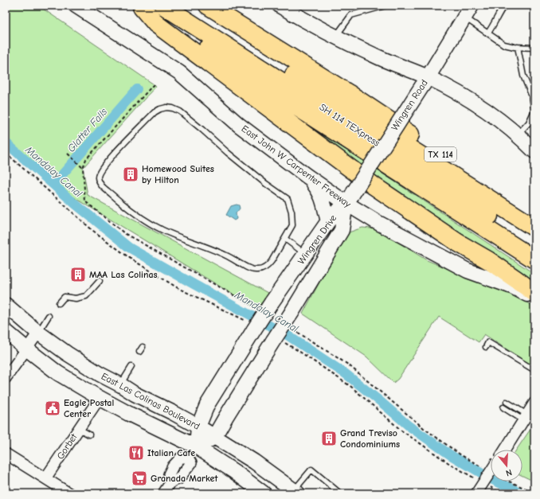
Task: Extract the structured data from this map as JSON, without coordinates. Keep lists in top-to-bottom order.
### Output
{
  "streets": {
    "highway": ["SH 114 TEXpress", "TX 114"],
    "main road": [
      "Wingren Road",
      "East John W Carpenter Freeway",
      "Wingren Drive",
      "East Las Colinas Boulevard"
    ],
    "street": ["Gorbet"]
  },
  "crossings": [
    ["Wingren Road", "East John W Carpenter Freeway"],
    ["Wingren Road", "Wingren Drive"],
    ["East John W Carpenter Freeway", "Wingren Drive"],
    ["Wingren Drive", "East Las Colinas Boulevard"],
    ["East Las Colinas Boulevard", "Gorbet"]
  ],
  "water": ["Glatter Falls", "Mandalay Canal"],
  "places": {
    "building": ["Homewood Suites by Hilton", "MAA Las Colinas", "Grand Treviso Condominiums"],
    "public building": ["Eagle Postal Center"],
    "restaurant": ["Italian Cafe"],
    "supermarket": ["Granada Market"]
  },
  "north": "bottom"
}
